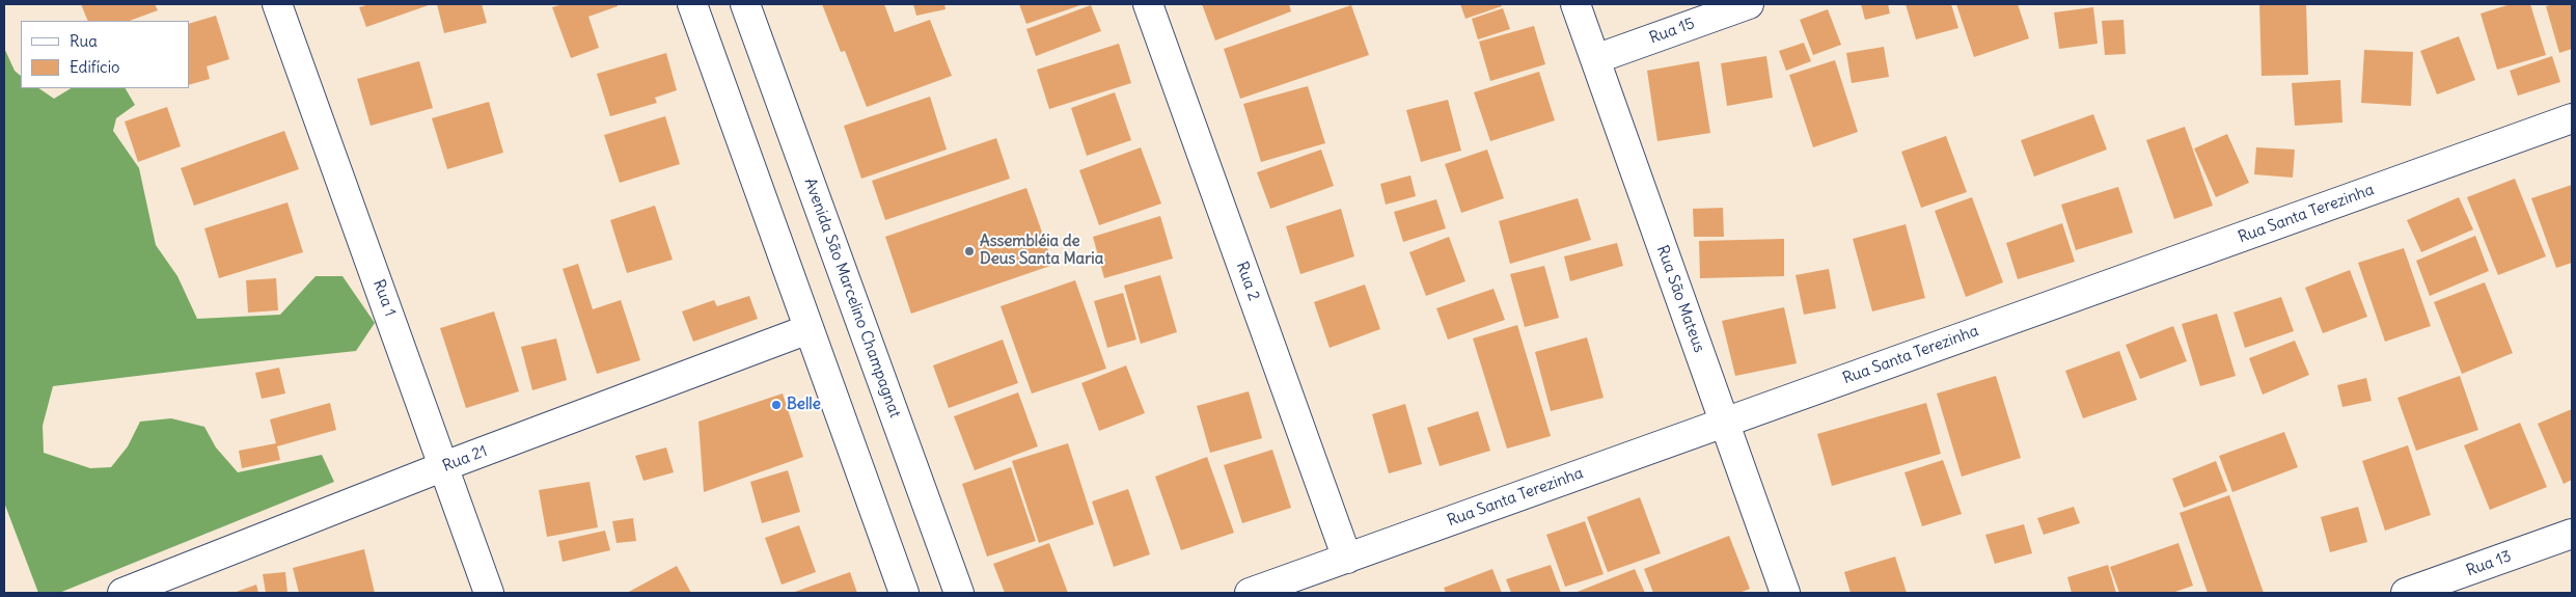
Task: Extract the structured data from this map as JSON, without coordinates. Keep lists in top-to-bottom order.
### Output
{
  "streets": {
    "street": [
      "Rua 15",
      "Rua Santa Terezinha",
      "Rua 2",
      "Rua 1",
      "Avenida São Marcelino Champagnat",
      "Rua São Mateus",
      "Rua 21",
      "Rua 13"
    ]
  },
  "crossings": [
    ["Rua 15", "Rua São Mateus"],
    ["Rua Santa Terezinha", "Rua 2"],
    ["Rua Santa Terezinha", "Rua São Mateus"],
    ["Rua 1", "Rua 21"]
  ],
  "places": ["Assembléia de Deus Santa Maria", "Belle"],
  "legend": ["Rua", "Edifício"]
}
